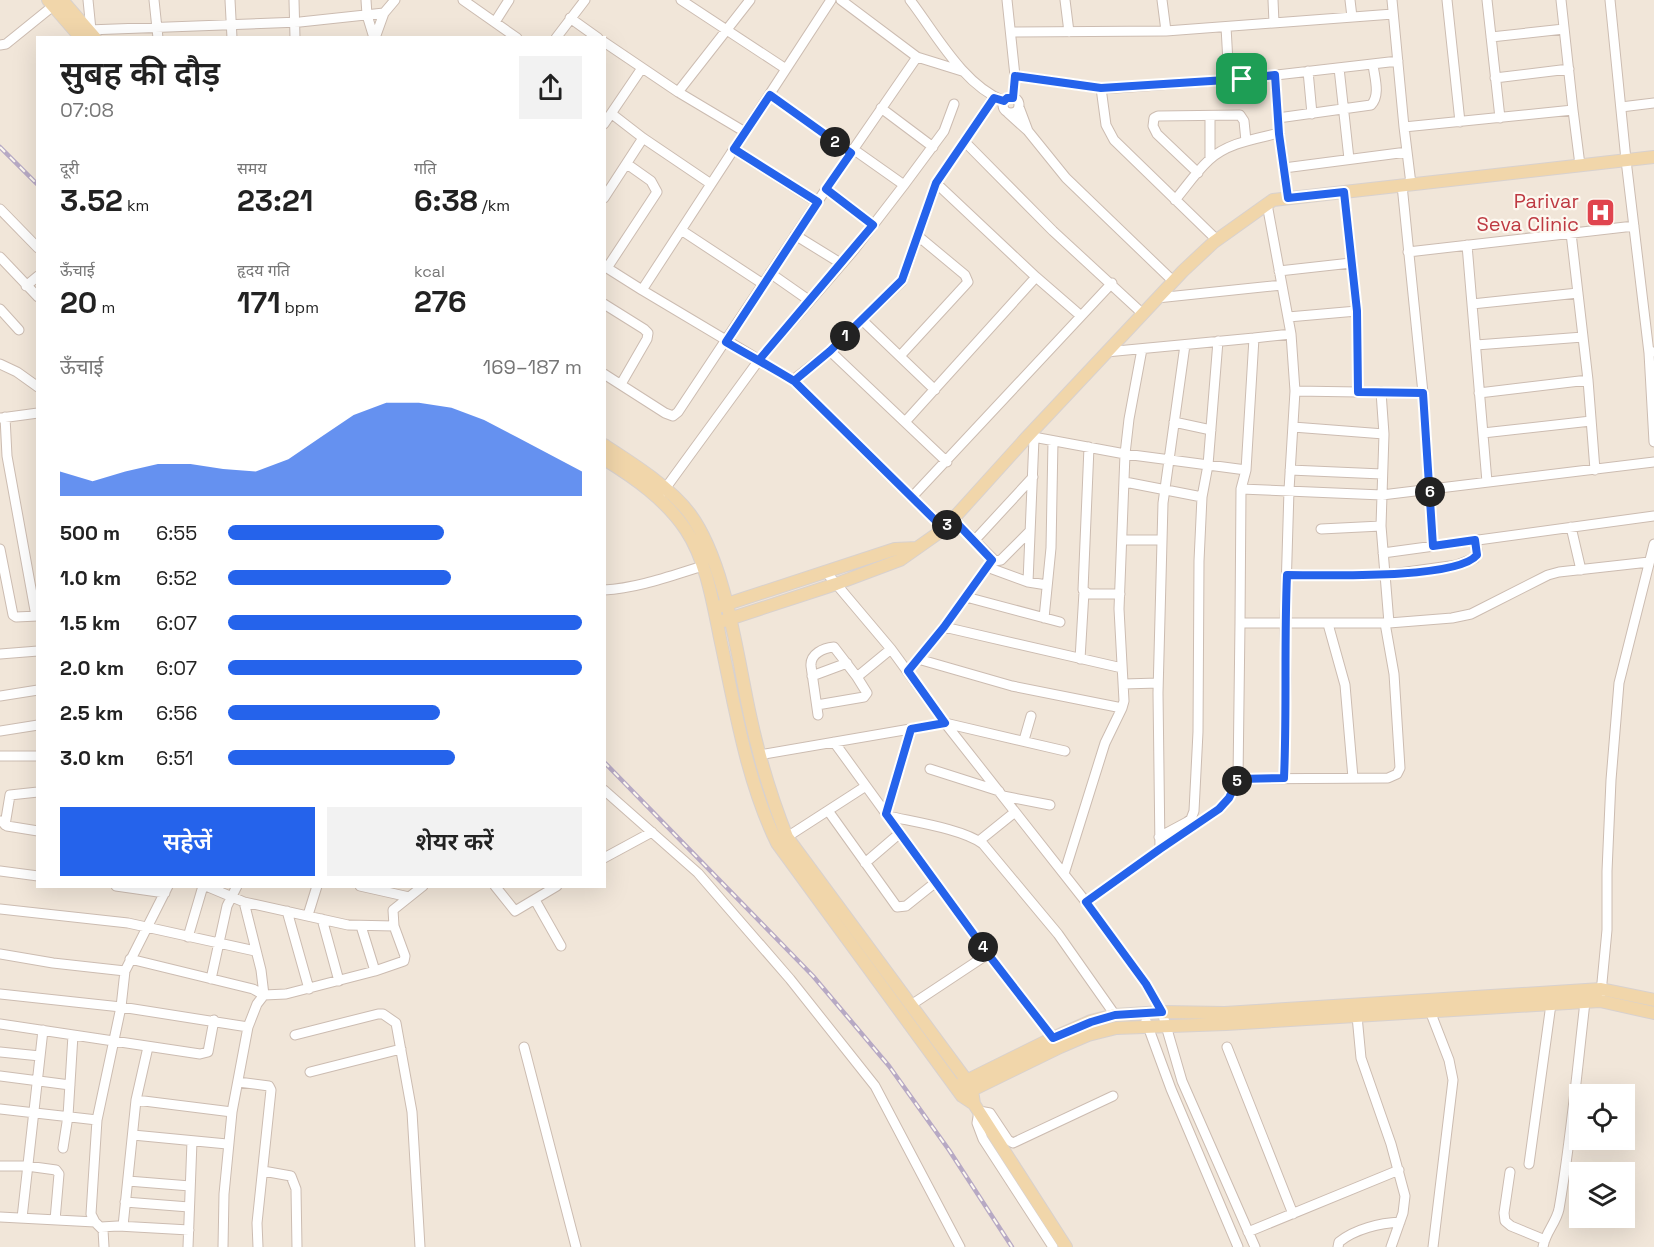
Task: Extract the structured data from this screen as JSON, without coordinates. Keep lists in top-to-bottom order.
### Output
{
  "places": {
    "hospital": ["Parivar Seva Clinic"]
  },
  "page": {
    "heading": ["सुबह की दौड़", "07:08"],
    "pins": [
      "2",
      "1",
      "6",
      "3",
      "5",
      "4"
    ],
    "stats": [
      ["दूरी", "3.52 km"],
      ["समय", "23:21"],
      ["गति", "6:38 /km"],
      ["ऊँचाई", "20 m"],
      ["हृदय गति", "171 bpm"],
      ["kcal", "276"]
    ],
    "chart": ["ऊँचाई", "169–187 m"],
    "list": [
      {
        "name": "500 m",
        "note": "6:55"
      },
      {
        "name": "1.0 km",
        "note": "6:52"
      },
      {
        "name": "1.5 km",
        "note": "6:07"
      },
      {
        "name": "2.0 km",
        "note": "6:07"
      },
      {
        "name": "2.5 km",
        "note": "6:56"
      },
      {
        "name": "3.0 km",
        "note": "6:51"
      }
    ],
    "buttons": ["सहेजें", "शेयर करें"]
  }
}
